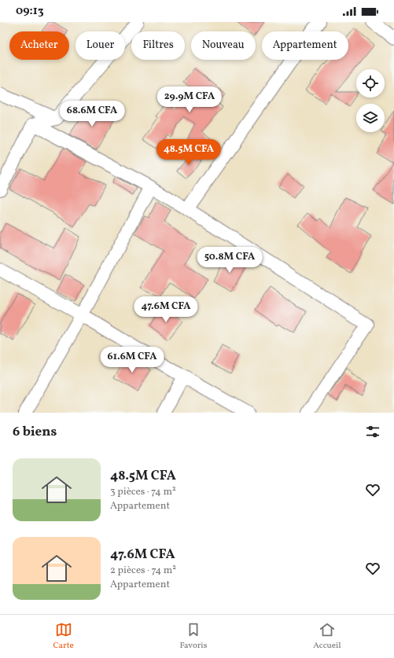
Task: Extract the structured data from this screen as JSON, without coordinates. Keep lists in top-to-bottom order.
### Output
{
  "page": {
    "status": "09:13",
    "chip": [
      "Acheter",
      "Louer",
      "Filtres",
      "Nouveau",
      "Appartement"
    ],
    "price": [
      "29.9M CFA",
      "68.6M CFA",
      "48.5M CFA",
      "50.8M CFA",
      "47.6M CFA",
      "61.6M CFA"
    ],
    "heading": "6 biens",
    "list": [
      {
        "name": "48.5M CFA",
        "note": "3 pièces · 74 m² · Appartement"
      },
      {
        "name": "47.6M CFA",
        "note": "2 pièces · 74 m² · Appartement"
      }
    ],
    "tabs": ["Carte", "Favoris", "Accueil"]
  }
}
